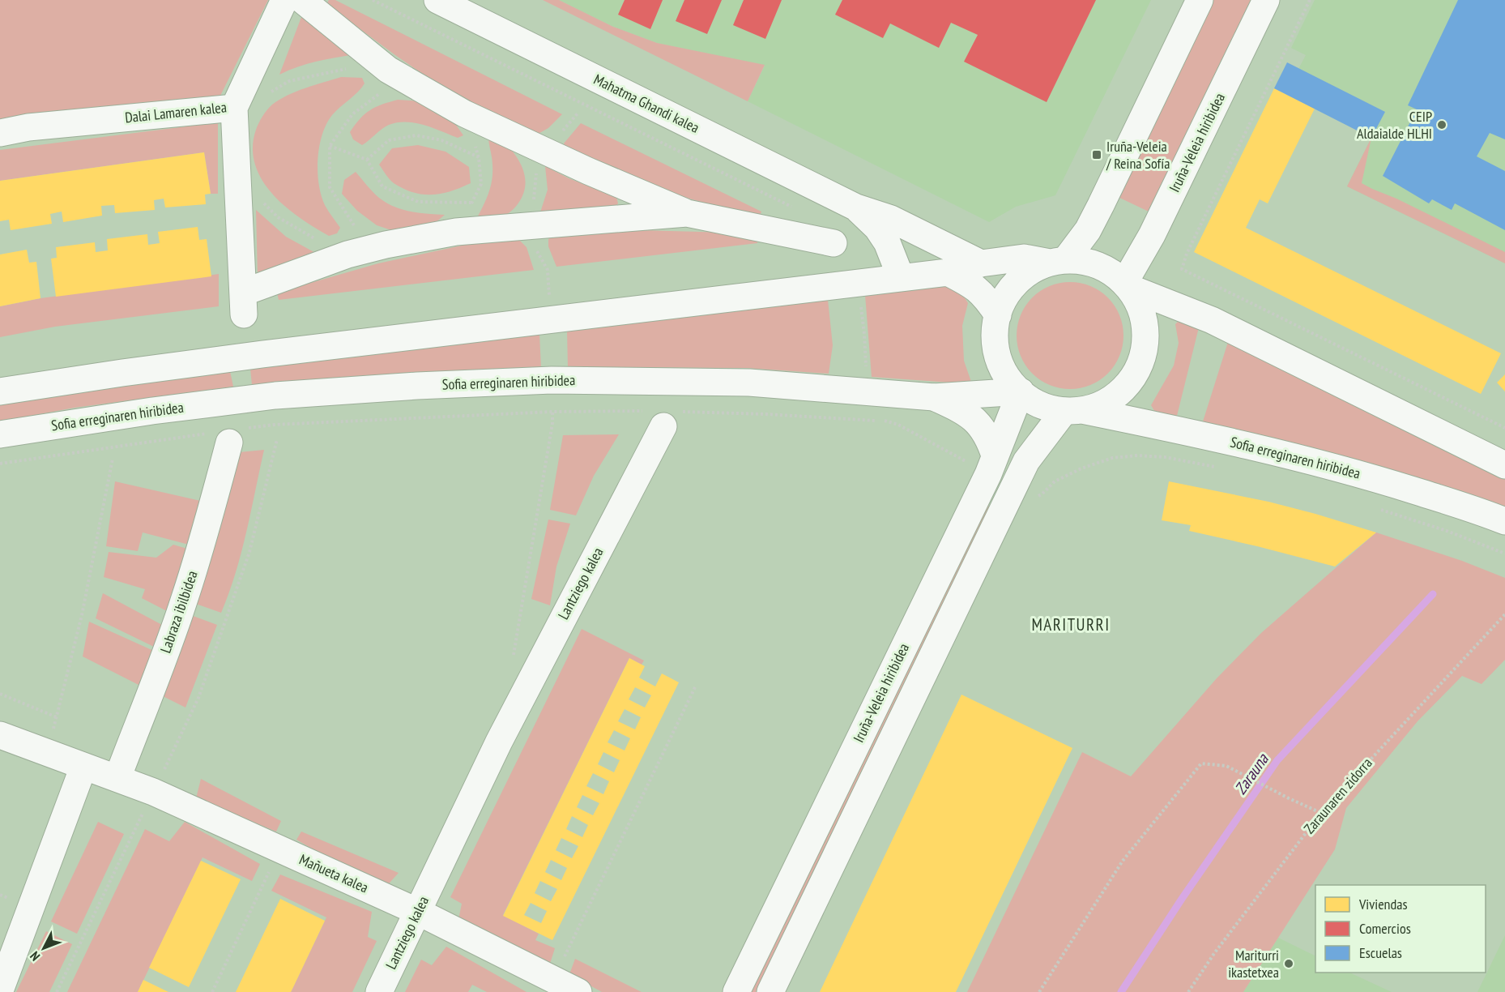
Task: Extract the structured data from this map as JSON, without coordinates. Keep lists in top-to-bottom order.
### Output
{
  "streets": {
    "street": [
      "Mahatma Ghandi kalea",
      "Dalai Lamaren kalea",
      "Iruña-Veleia hiribidea",
      "Sofia erreginaren hiribidea",
      "Lantziego kalea",
      "Labraza ibilbidea",
      "Mañueta kalea"
    ],
    "path": ["Zaraunaren zidorra"]
  },
  "crossings": [
    ["Iruña-Veleia hiribidea", "Sofia erreginaren hiribidea"],
    ["Lantziego kalea", "Mañueta kalea"],
    ["Labraza ibilbidea", "Mañueta kalea"]
  ],
  "districts": ["MARITURRI"],
  "water": ["Zarauna"],
  "places": {
    "other": ["CEIP Aldaialde HLHI", "Mariturri ikastetxea"],
    "transit": ["Iruña-Veleia / Reina Sofía"]
  },
  "legend": ["Viviendas", "Comercios", "Escuelas"],
  "north": "bottom left"
}
